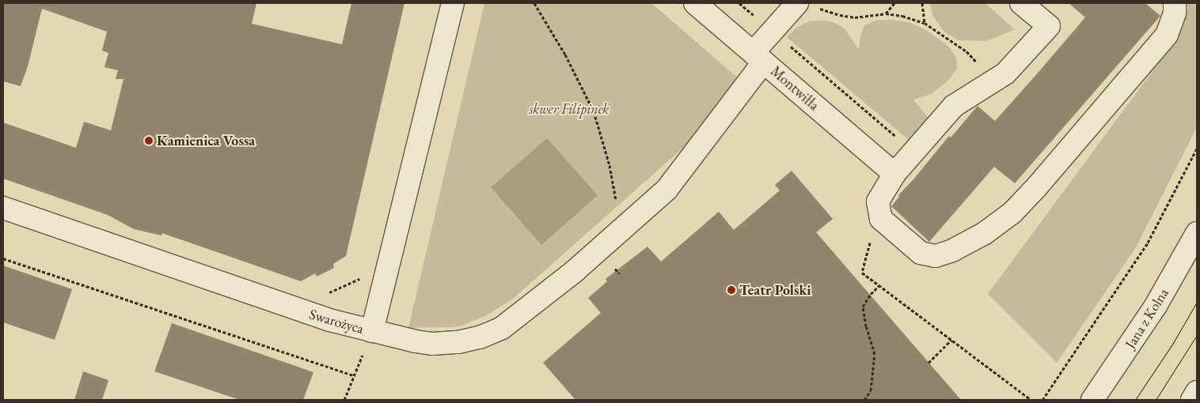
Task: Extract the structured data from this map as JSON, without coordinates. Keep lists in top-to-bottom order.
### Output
{
  "streets": {
    "street": ["Montwiłła", "Jana z Kolna", "Swarożyca"]
  },
  "parks": ["skwer Filipinek"],
  "places": ["Kamienica Vossa", "Teatr Polski"]
}
